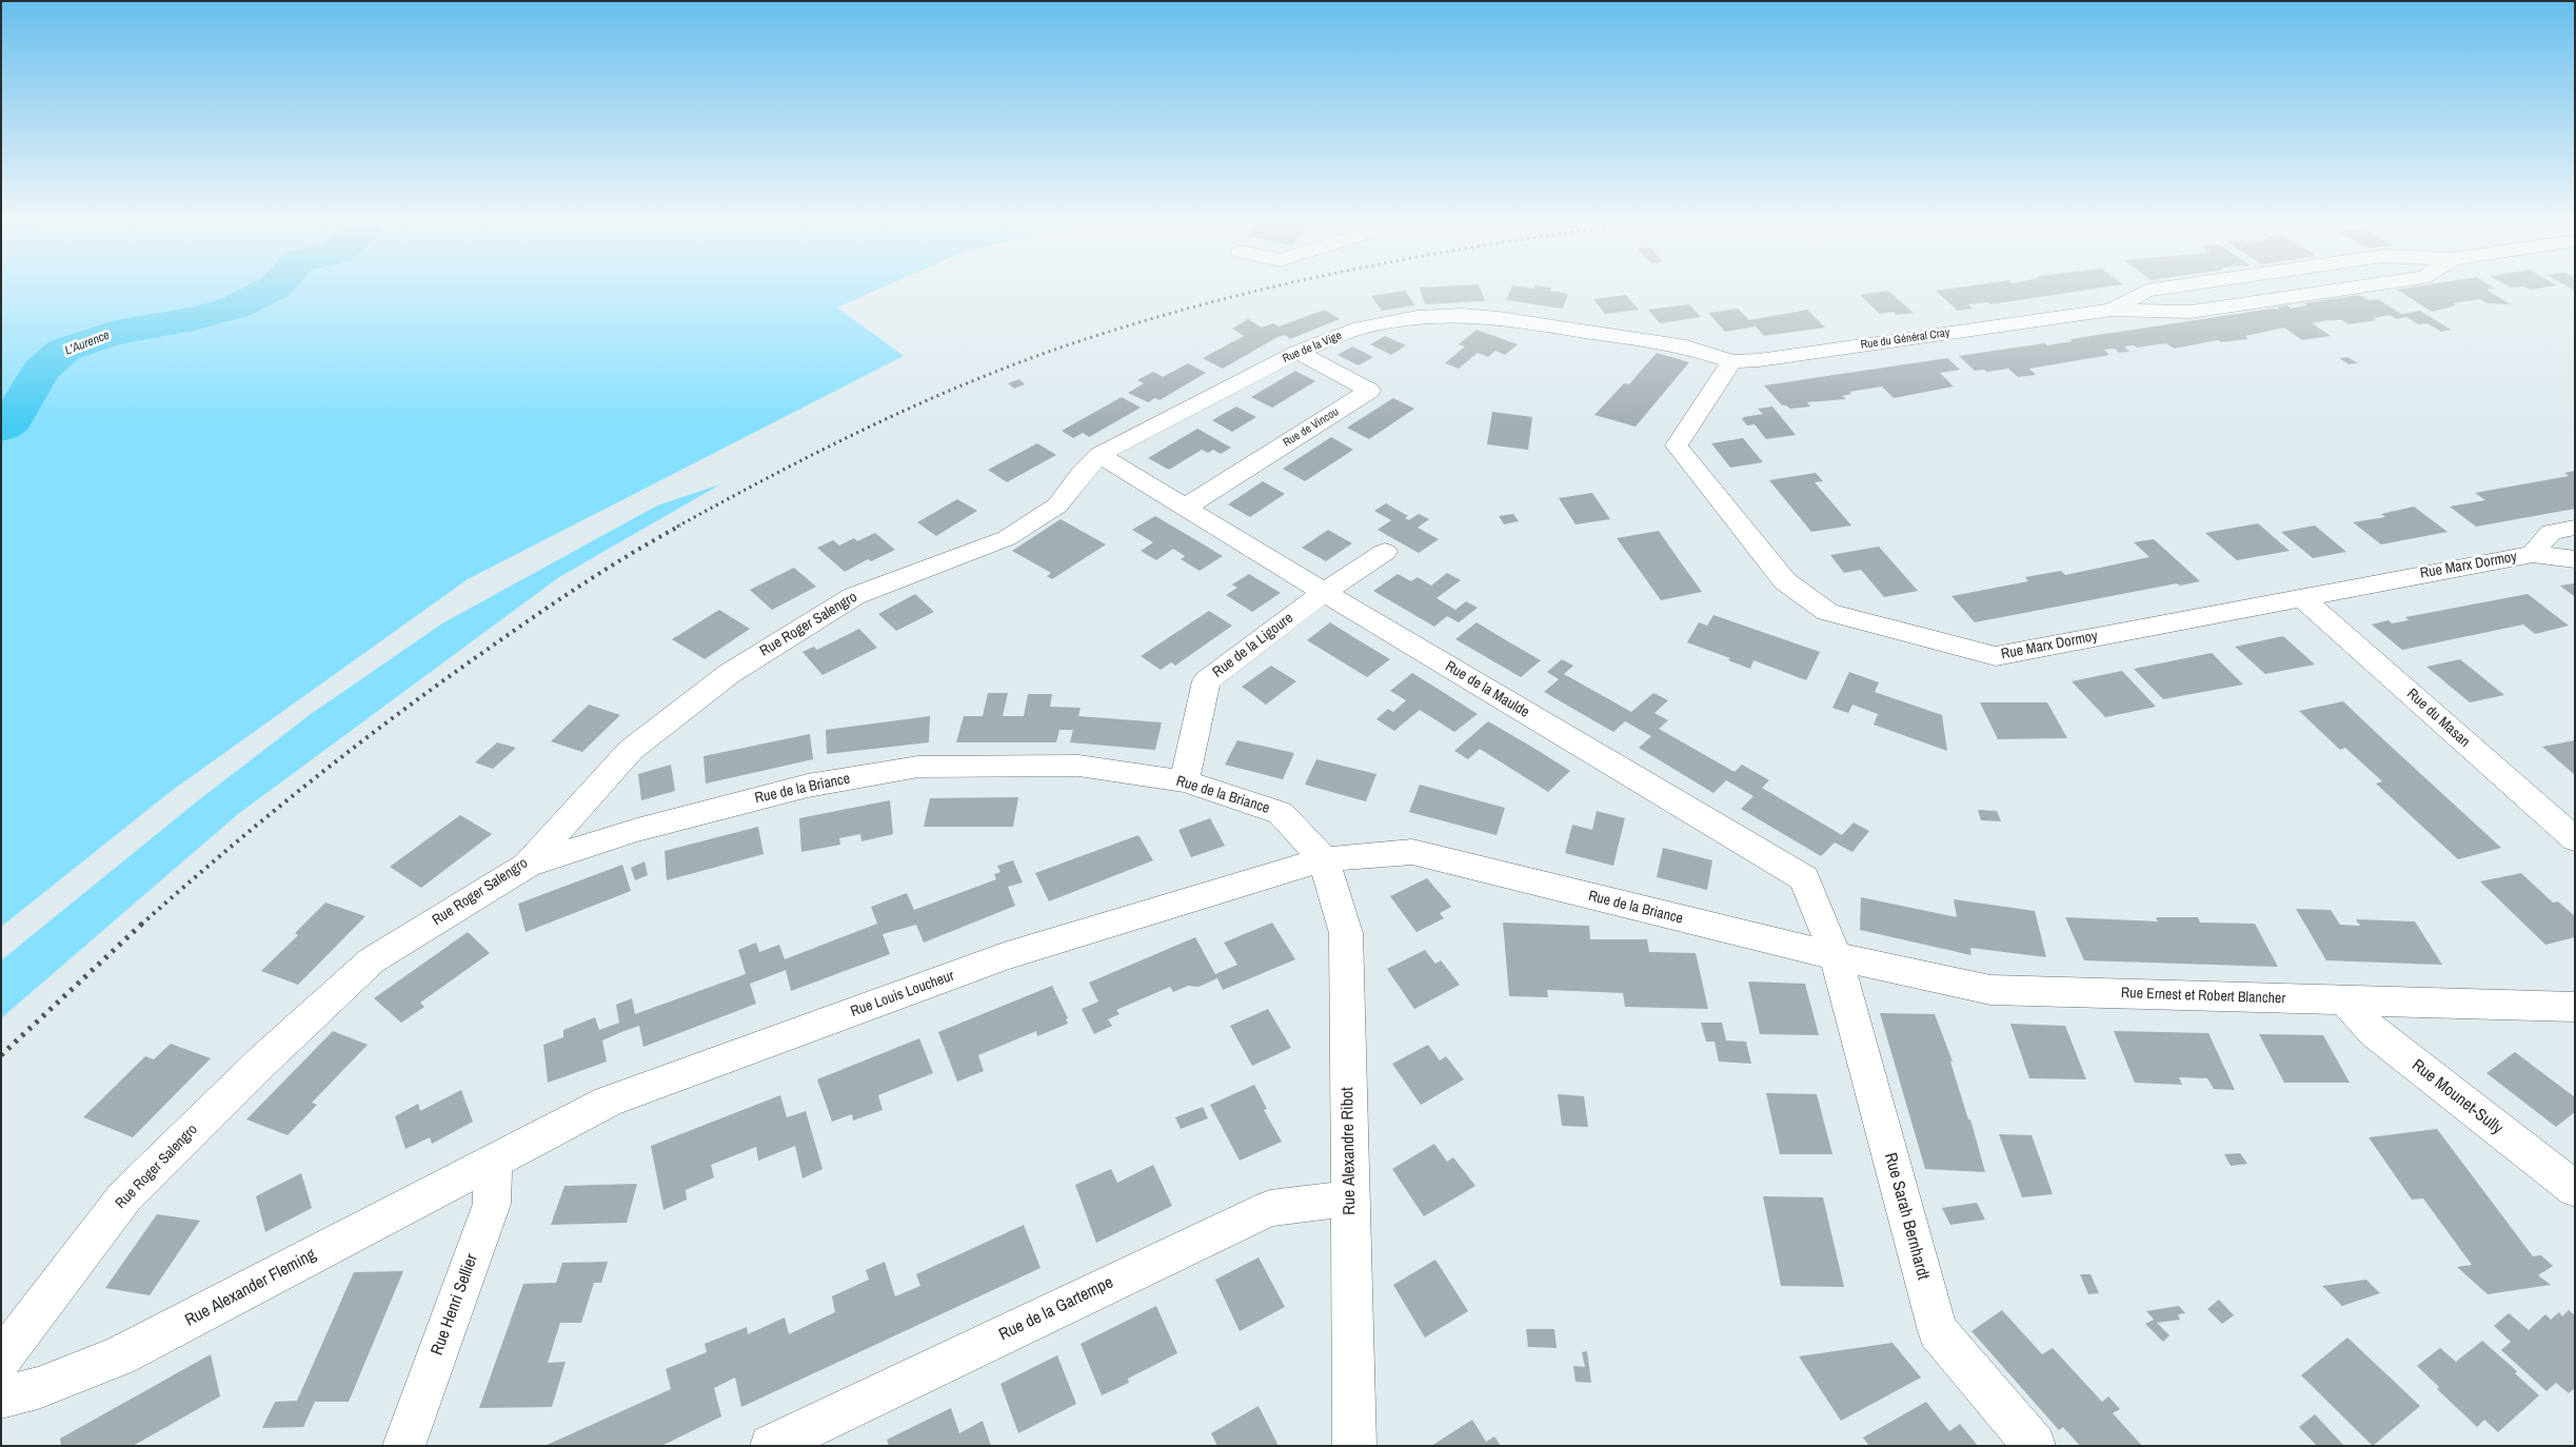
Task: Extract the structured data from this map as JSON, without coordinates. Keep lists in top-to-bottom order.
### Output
{
  "streets": {
    "street": [
      "Rue du Général Cray",
      "Rue de la Vige",
      "Rue de Vincou",
      "Rue Marx Dormoy",
      "Rue Roger Salengro",
      "Rue de la Ligoure",
      "Rue de la Maulde",
      "Rue du Masan",
      "Rue de la Briance",
      "Rue Louis Loucheur",
      "Rue Ernest et Robert Blancher",
      "Rue Mounet-Sully",
      "Rue Alexandre Ribot",
      "Rue Sarah Bernhardt",
      "Rue Alexander Fleming",
      "Rue Henri Sellier",
      "Rue de la Gartempe"
    ]
  },
  "crossings": [
    ["Rue du Général Cray", "Rue de la Vige"],
    ["Rue du Général Cray", "Rue Marx Dormoy"],
    ["Rue de la Vige", "Rue de Vincou"],
    ["Rue de la Vige", "Rue Marx Dormoy"],
    ["Rue de la Vige", "Rue Roger Salengro"],
    ["Rue de la Vige", "Rue de la Maulde"],
    ["Rue de Vincou", "Rue de la Maulde"],
    ["Rue Marx Dormoy", "Rue du Masan"],
    ["Rue Roger Salengro", "Rue de la Maulde"],
    ["Rue Roger Salengro", "Rue de la Briance"],
    ["Rue de la Ligoure", "Rue de la Maulde"],
    ["Rue de la Ligoure", "Rue de la Briance"],
    ["Rue de la Maulde", "Rue de la Briance"],
    ["Rue de la Maulde", "Rue Ernest et Robert Blancher"],
    ["Rue de la Maulde", "Rue Sarah Bernhardt"],
    ["Rue de la Briance", "Rue Louis Loucheur"],
    ["Rue de la Briance", "Rue Ernest et Robert Blancher"],
    ["Rue de la Briance", "Rue Alexandre Ribot"],
    ["Rue de la Briance", "Rue Sarah Bernhardt"],
    ["Rue Louis Loucheur", "Rue Alexandre Ribot"],
    ["Rue Louis Loucheur", "Rue Alexander Fleming"],
    ["Rue Louis Loucheur", "Rue Henri Sellier"],
    ["Rue Ernest et Robert Blancher", "Rue Mounet-Sully"],
    ["Rue Ernest et Robert Blancher", "Rue Sarah Bernhardt"],
    ["Rue Alexandre Ribot", "Rue de la Gartempe"],
    ["Rue Alexander Fleming", "Rue Henri Sellier"]
  ],
  "water": ["L'Aurence"]
}
